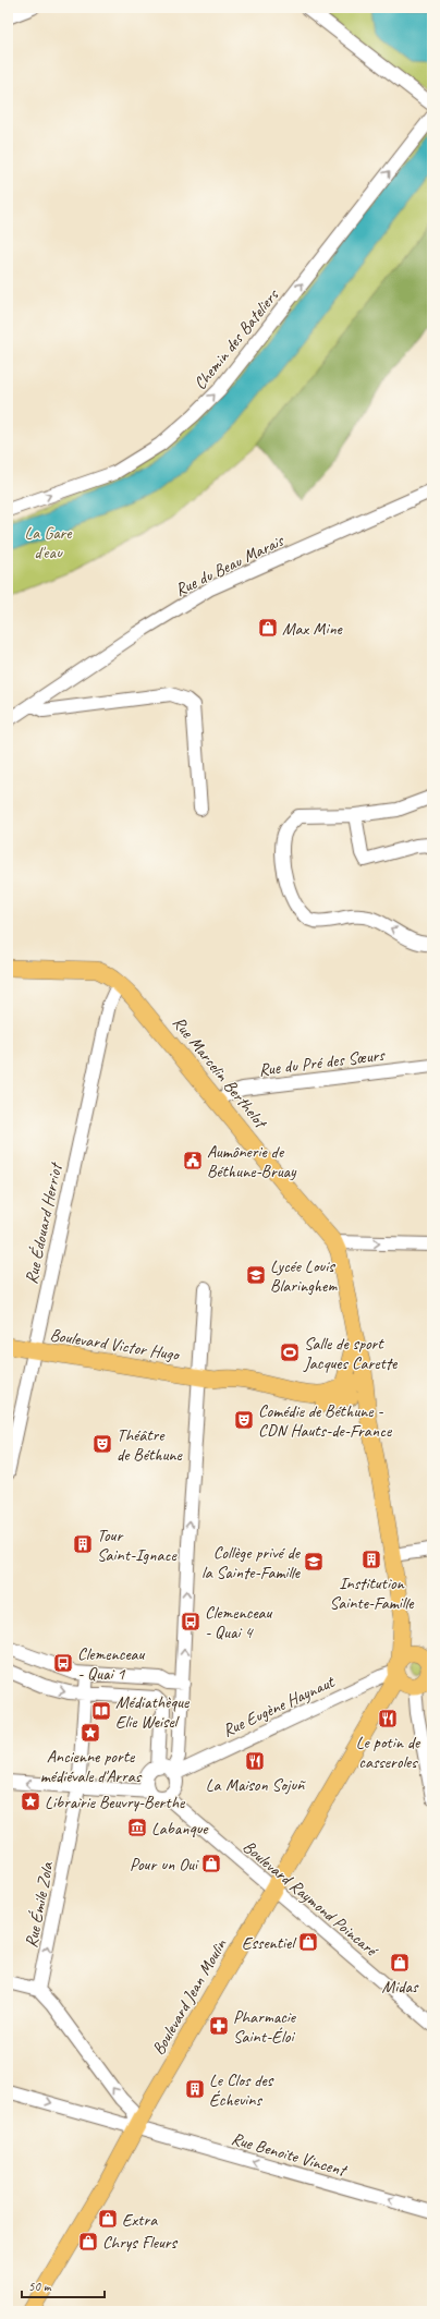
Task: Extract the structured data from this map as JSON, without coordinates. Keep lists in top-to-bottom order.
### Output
{
  "streets": {
    "main road": ["Rue Marcelin Berthelot", "Boulevard Victor Hugo", "Boulevard Jean Moulin"],
    "street": [
      "Chemin des Bateliers",
      "Rue du Beau Marais",
      "Rue du Pré des Sœurs",
      "Rue Édouard Herriot",
      "Rue Eugène Haynaut",
      "Boulevard Raymond Poincaré",
      "Rue Émile Zola",
      "Rue Benoite Vincent"
    ]
  },
  "crossings": [
    ["Rue du Pré des Sœurs", "Rue Marcelin Berthelot"],
    ["Rue Marcelin Berthelot", "Rue Édouard Herriot"],
    ["Rue Marcelin Berthelot", "Boulevard Victor Hugo"],
    ["Rue Marcelin Berthelot", "Rue Eugène Haynaut"],
    ["Rue Marcelin Berthelot", "Boulevard Jean Moulin"],
    ["Rue Édouard Herriot", "Boulevard Victor Hugo"],
    ["Rue Eugène Haynaut", "Boulevard Raymond Poincaré"],
    ["Rue Eugène Haynaut", "Boulevard Jean Moulin"],
    ["Boulevard Raymond Poincaré", "Boulevard Jean Moulin"],
    ["Boulevard Jean Moulin", "Rue Benoite Vincent"]
  ],
  "one_way": ["Chemin des Bateliers", "Rue Émile Zola"],
  "parks": ["La Gare d'eau"],
  "places": {
    "shop": [
      "Max Mine",
      "Pour un Oui",
      "Essentiel",
      "Midas",
      "Extra",
      "Chrys Fleurs"
    ],
    "public building": ["Aumônerie de Béthune-Bruay"],
    "school or university": ["Lycée Louis Blaringhem", "Collège privé de la Sainte-Famille"],
    "sports": ["Salle de sport Jacques Carette"],
    "theatre": ["Comédie de Béthune - CDN Hauts-de-France", "Théâtre de Béthune"],
    "building": ["Tour Saint-Ignace", "Institution Sainte-Famille", "Le Clos des Échevins"],
    "bus stop": ["Clemenceau - Quai 4", "Clemenceau - Quai 1"],
    "library": ["Médiathèque Elie Weisel"],
    "restaurant": ["Le potin de casseroles", "La Maison Sojuñ"],
    "place": ["Ancienne porte médiévale d'Arras", "Librairie Beuvry-Berthe"],
    "museum": ["Labanque"],
    "pharmacy": ["Pharmacie Saint-Éloi"]
  },
  "scale_bar": "50 m"
}
